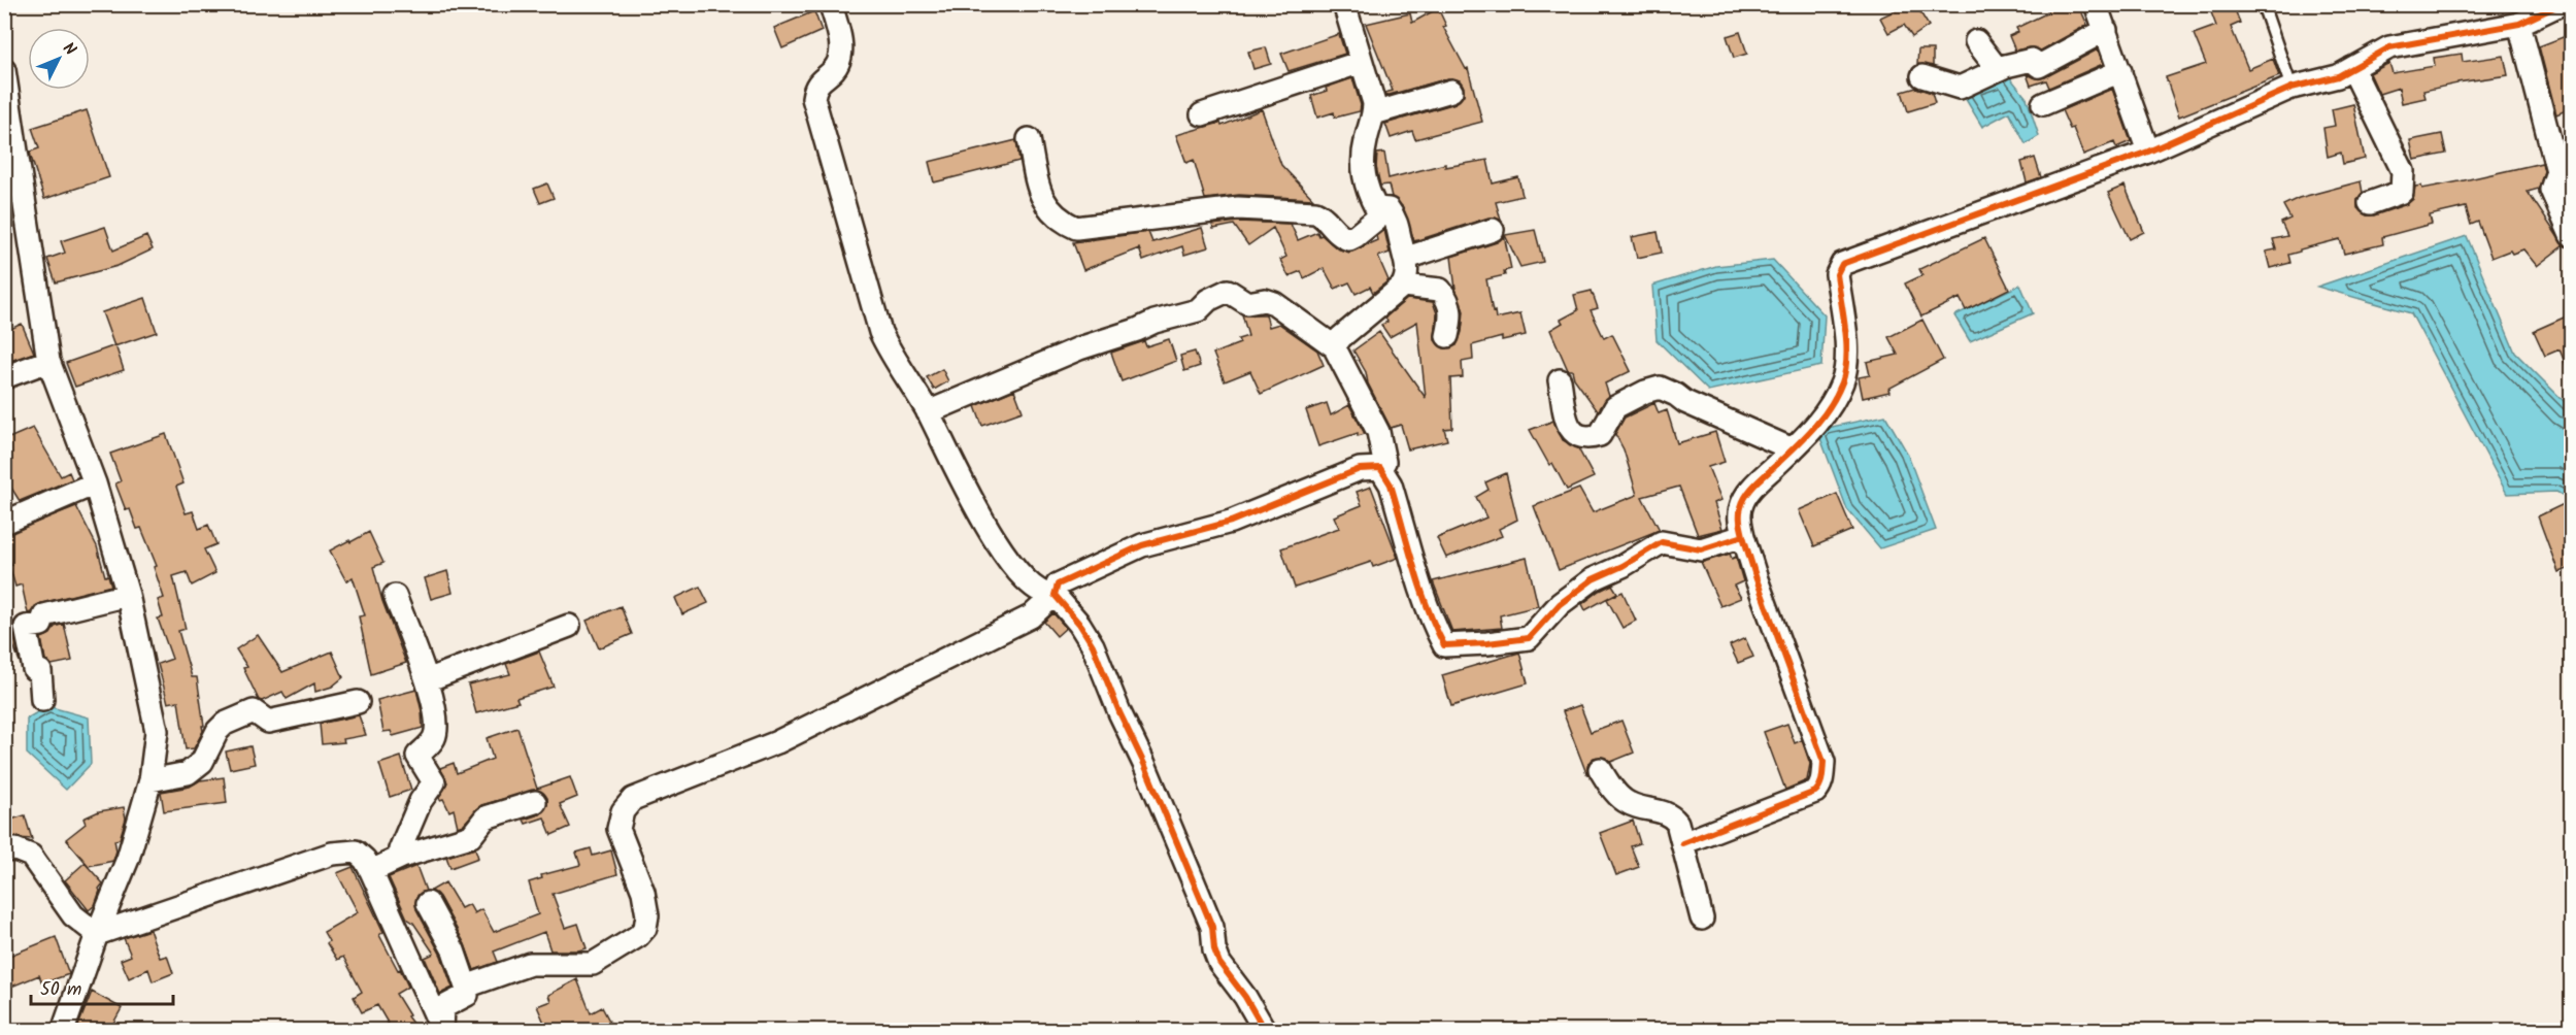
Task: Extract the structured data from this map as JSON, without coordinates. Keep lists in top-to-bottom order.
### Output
{
  "scale_bar": "50 m",
  "north": "top right"
}
